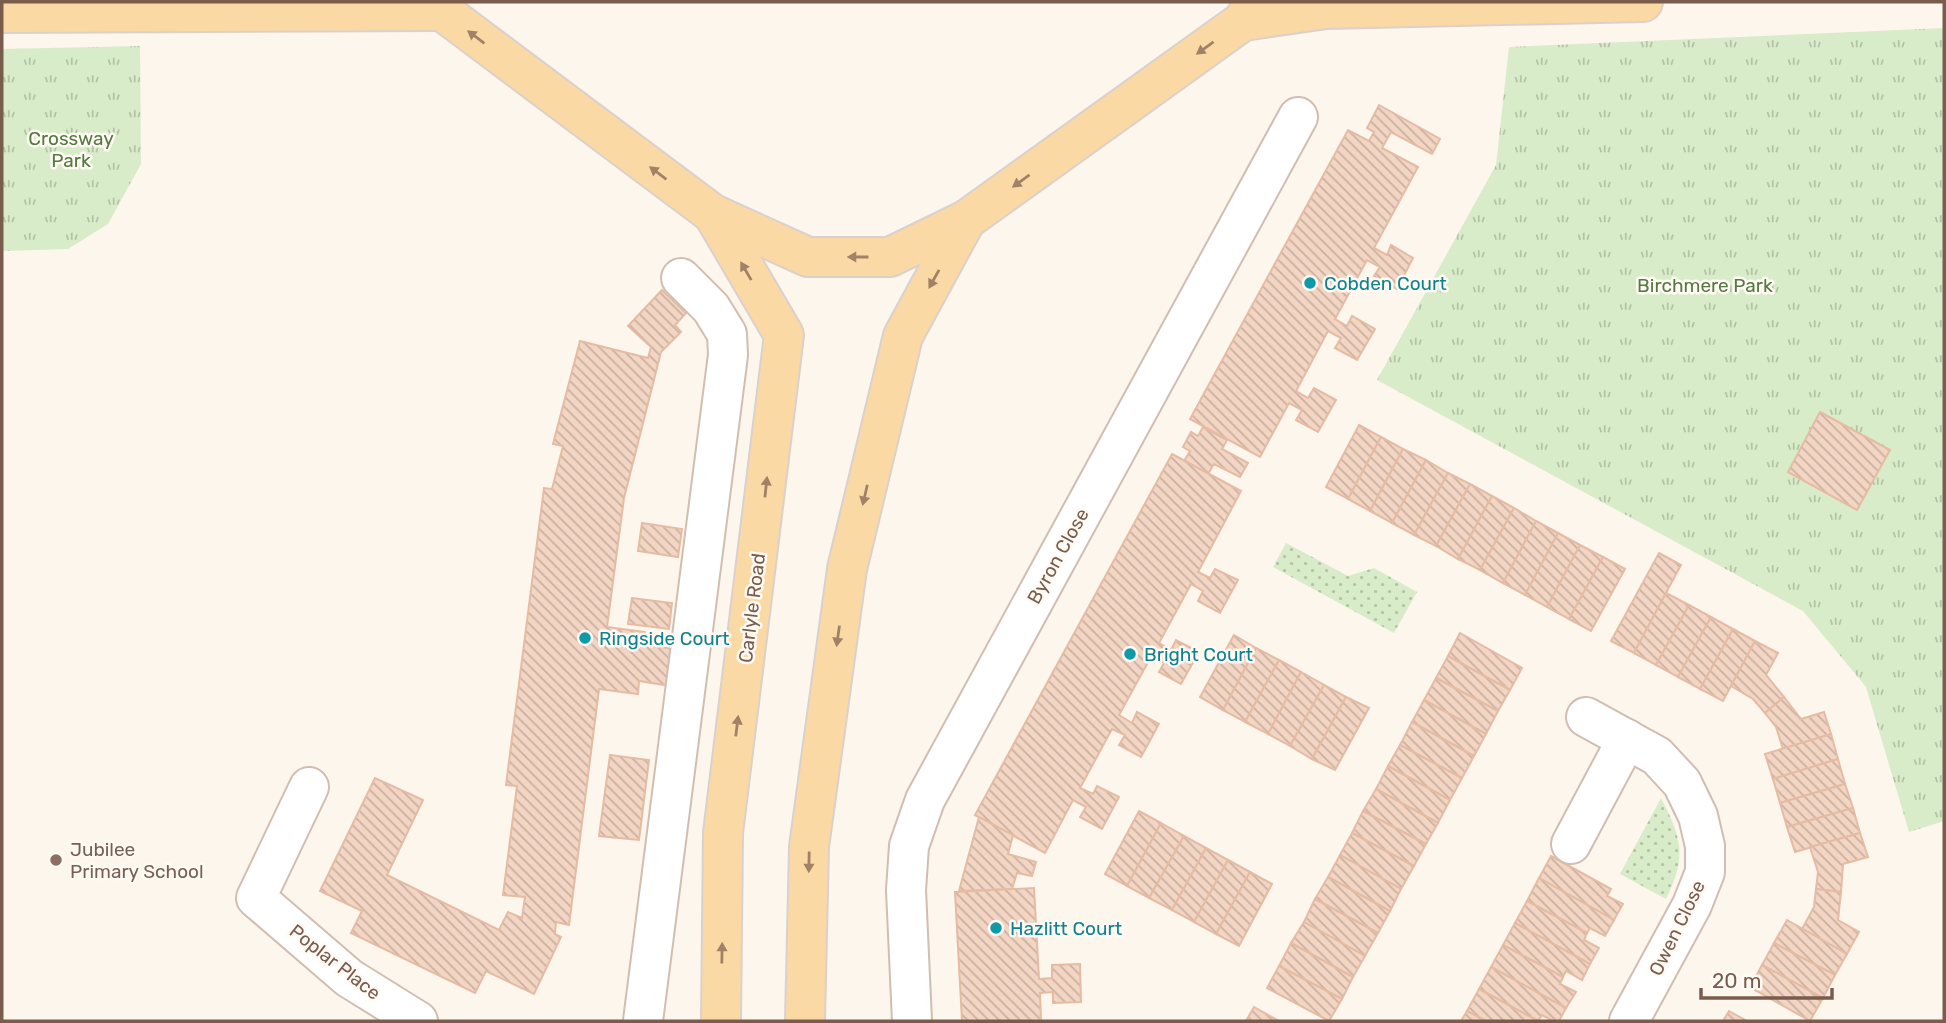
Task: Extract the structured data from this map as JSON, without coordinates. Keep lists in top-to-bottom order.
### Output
{
  "streets": {
    "main road": ["Carlyle Road"],
    "street": ["Byron Close", "Owen Close", "Poplar Place"]
  },
  "parks": ["Crossway Park", "Birchmere Park"],
  "places": [
    "Cobden Court",
    "Ringside Court",
    "Bright Court",
    "Jubilee Primary School",
    "Hazlitt Court"
  ],
  "scale_bar": "20 m"
}
